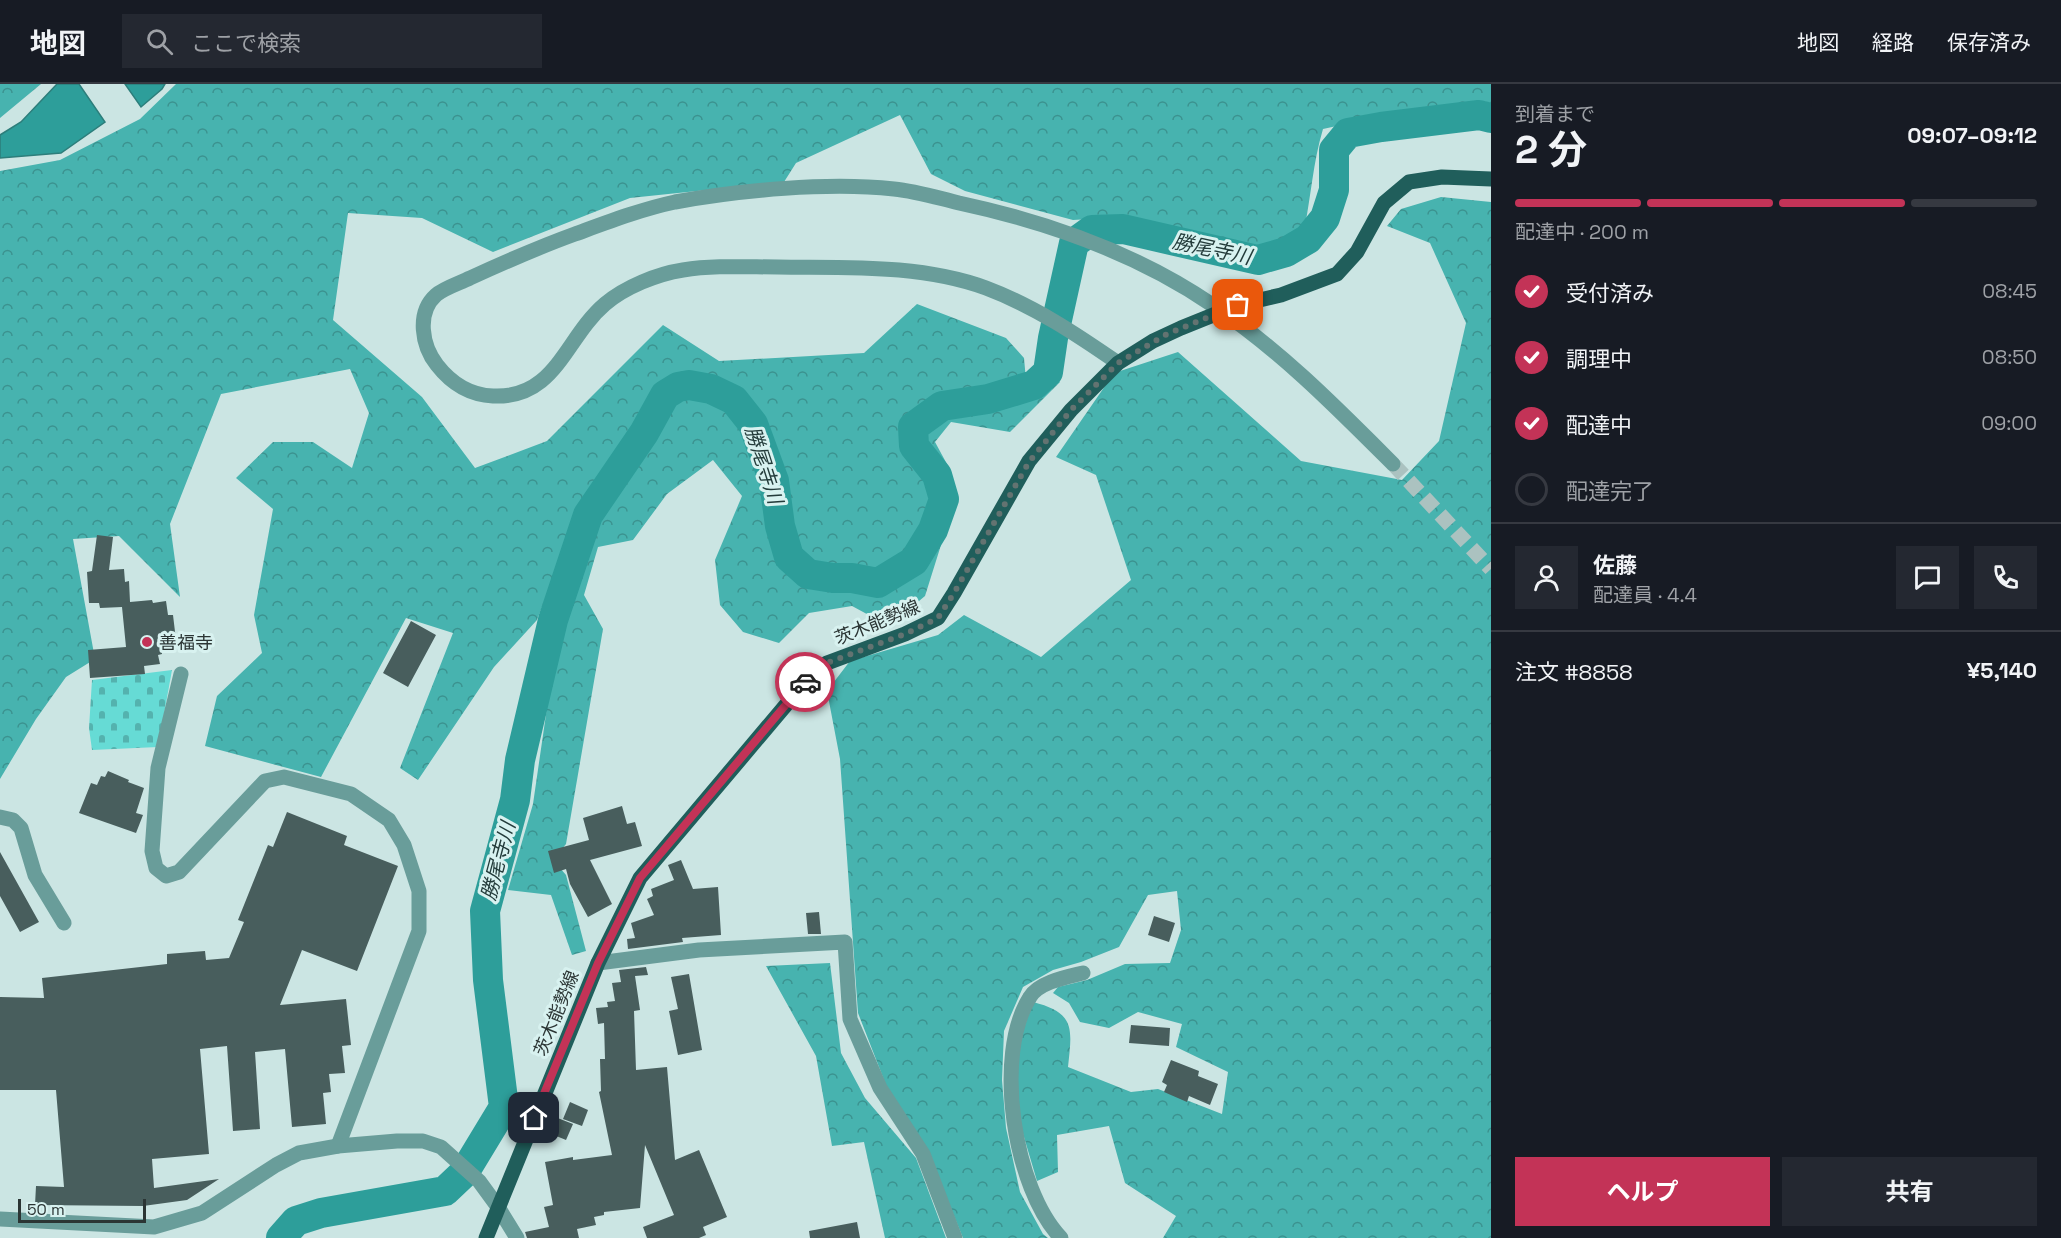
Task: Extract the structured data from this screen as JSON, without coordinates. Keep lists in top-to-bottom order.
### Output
{
  "streets": {
    "main road": ["茨木能勢線"]
  },
  "water": ["勝尾寺川"],
  "places": ["善福寺"],
  "scale_bar": "50 m",
  "page": {
    "header": "地図",
    "search": "ここで検索",
    "nav": ["地図", "経路", "保存済み"],
    "heading": ["2 分", "到着まで", "09:07–09:12"],
    "panel": [
      "佐藤",
      "配達員 · 4.4",
      "注文 #8858",
      "¥5,140"
    ],
    "bar": "配達中 · 200 m",
    "list": [
      ["受付済み", "08:45"],
      ["調理中", "08:50"],
      ["配達中", "09:00"],
      "配達完了"
    ],
    "buttons": ["ヘルプ", "共有"],
    "scale": "50 m"
  }
}
